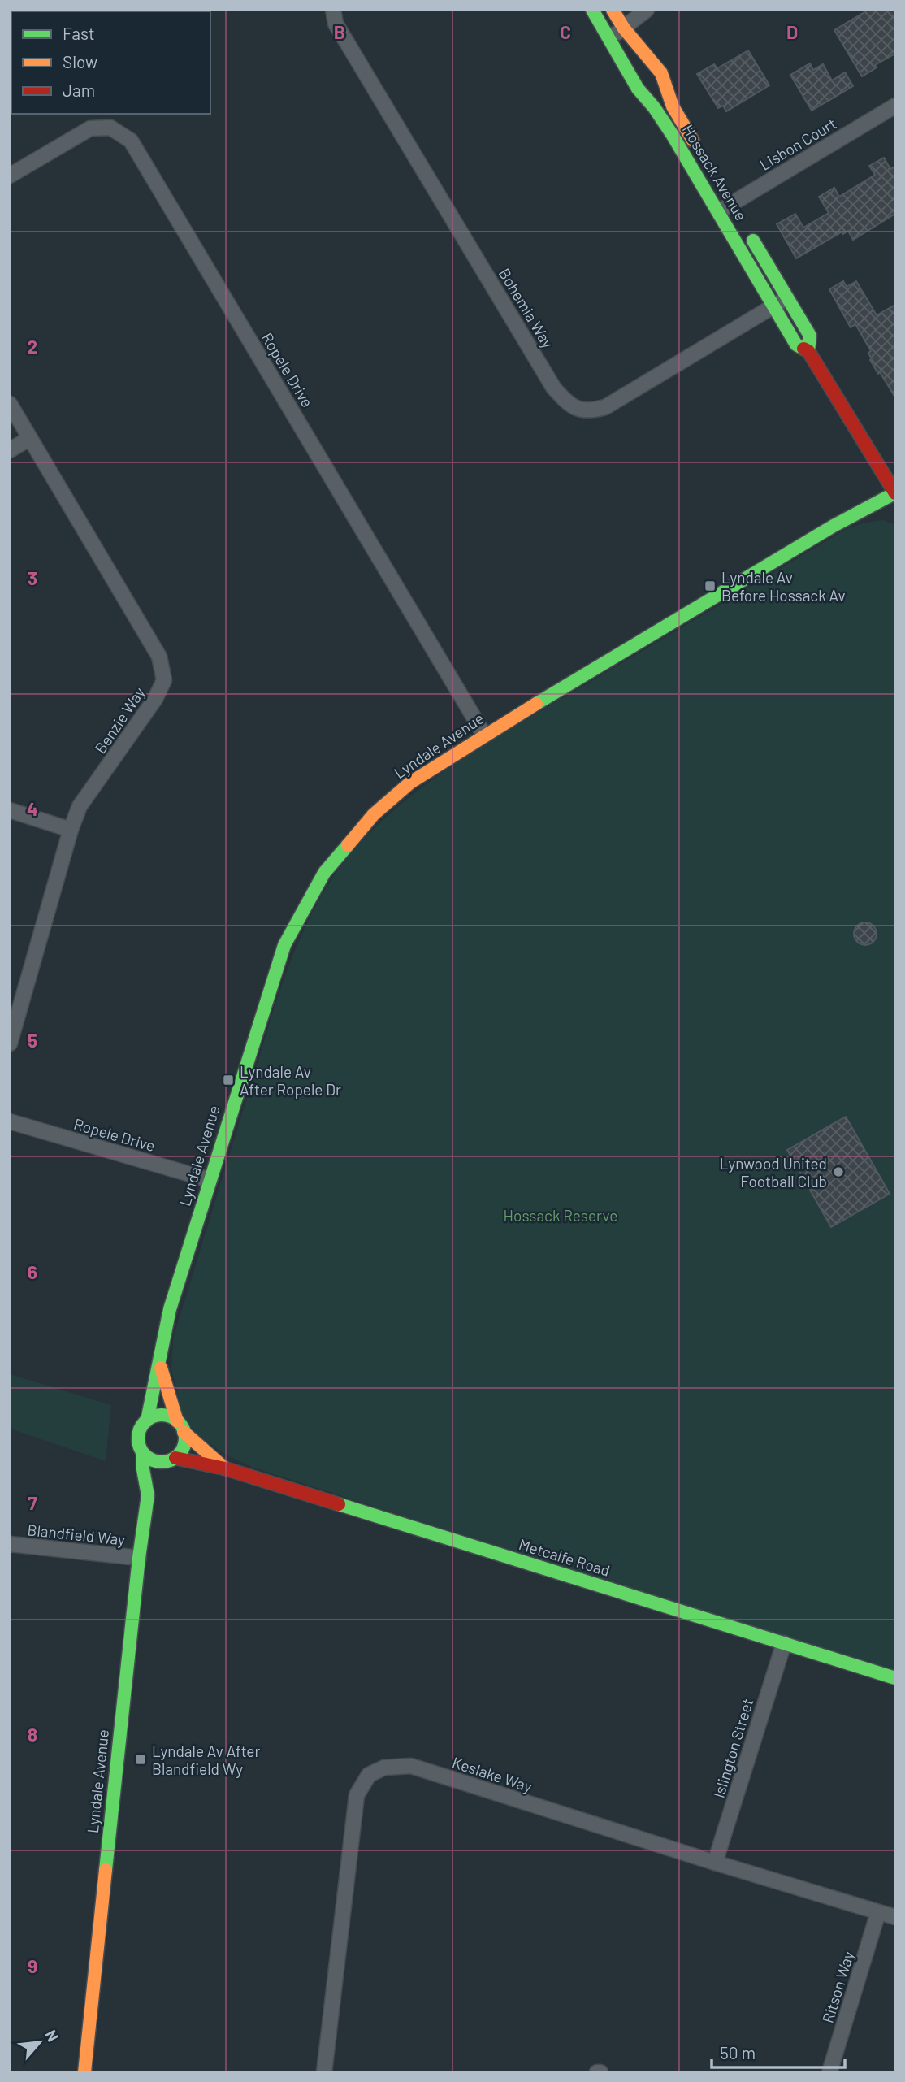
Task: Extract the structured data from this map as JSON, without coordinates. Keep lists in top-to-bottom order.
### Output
{
  "streets": {
    "street": [
      "Lisbon Court",
      "Hossack Avenue",
      "Bohemia Way",
      "Ropele Drive",
      "Benzie Way",
      "Lyndale Avenue",
      "Blandfield Way",
      "Metcalfe Road",
      "Islington Street",
      "Keslake Way",
      "Ritson Way"
    ]
  },
  "crossings": [
    ["Lisbon Court", "Hossack Avenue"],
    ["Hossack Avenue", "Bohemia Way"],
    ["Hossack Avenue", "Lyndale Avenue"],
    ["Ropele Drive", "Lyndale Avenue"],
    ["Lyndale Avenue", "Blandfield Way"],
    ["Lyndale Avenue", "Metcalfe Road"],
    ["Metcalfe Road", "Islington Street"],
    ["Islington Street", "Keslake Way"],
    ["Keslake Way", "Ritson Way"]
  ],
  "parks": ["Hossack Reserve"],
  "places": {
    "transit": ["Lyndale Av Before Hossack Av", "Lyndale Av After Ropele Dr", "Lyndale Av After Blandfield Wy"],
    "other": ["Lynwood United Football Club"]
  },
  "legend": ["Fast", "Slow", "Jam"],
  "scale_bar": "50 m",
  "north": "top right",
  "grid": {
    "columns": ["B", "C", "D"],
    "rows": [
      "2",
      "3",
      "4",
      "5",
      "6",
      "7",
      "8",
      "9"
    ]
  }
}
